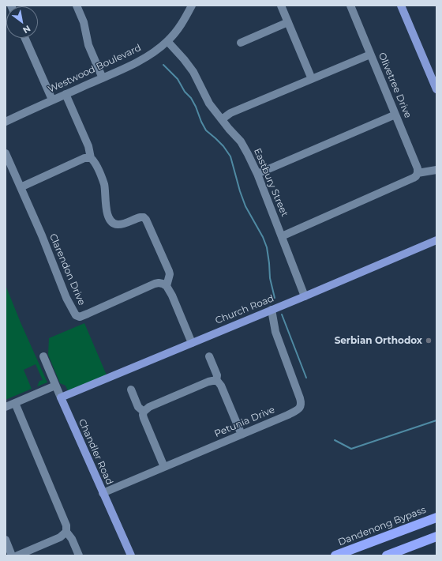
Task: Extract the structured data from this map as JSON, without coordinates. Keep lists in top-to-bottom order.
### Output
{
  "streets": {
    "highway": ["Dandenong Bypass"],
    "main road": ["Church Road", "Chandler Road"],
    "street": [
      "Westwood Boulevard",
      "Olivetree Drive",
      "Eastbury Street",
      "Clarendon Drive",
      "Petunia Drive"
    ]
  },
  "crossings": [
    ["Westwood Boulevard", "Eastbury Street"],
    ["Eastbury Street", "Church Road"],
    ["Church Road", "Petunia Drive"],
    ["Church Road", "Chandler Road"],
    ["Petunia Drive", "Chandler Road"]
  ],
  "places": ["Serbian Orthodox"],
  "north": "bottom right"
}
